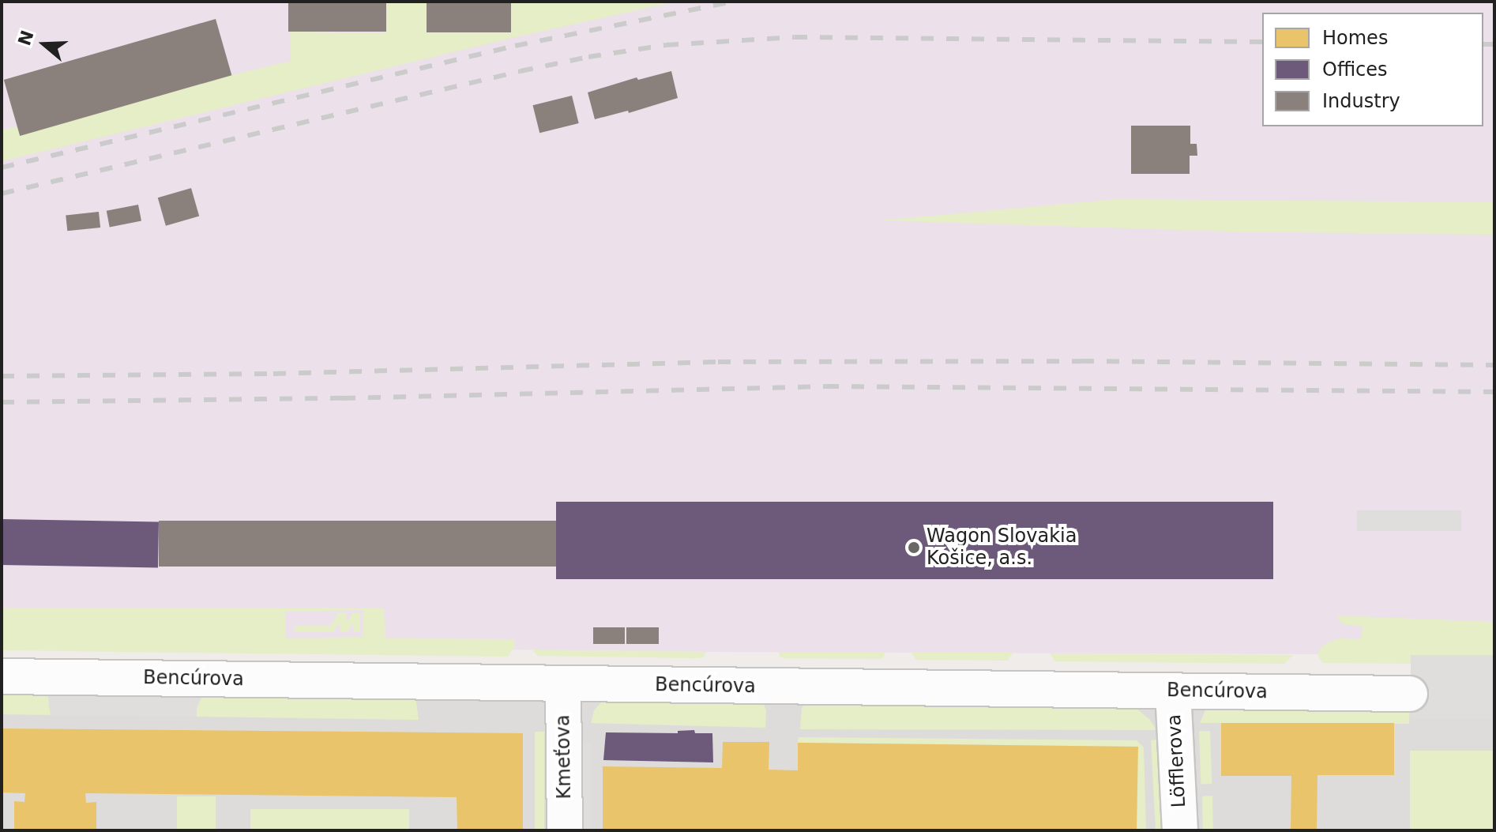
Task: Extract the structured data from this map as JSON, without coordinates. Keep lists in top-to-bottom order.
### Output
{
  "streets": {
    "street": ["Bencúrova", "Kmeťova", "Löfflerova"]
  },
  "crossings": [
    ["Bencúrova", "Kmeťova"],
    ["Bencúrova", "Löfflerova"]
  ],
  "places": ["Wagon Slovakia Košice, a.s."],
  "legend": ["Homes", "Offices", "Industry"],
  "north": "left"
}
